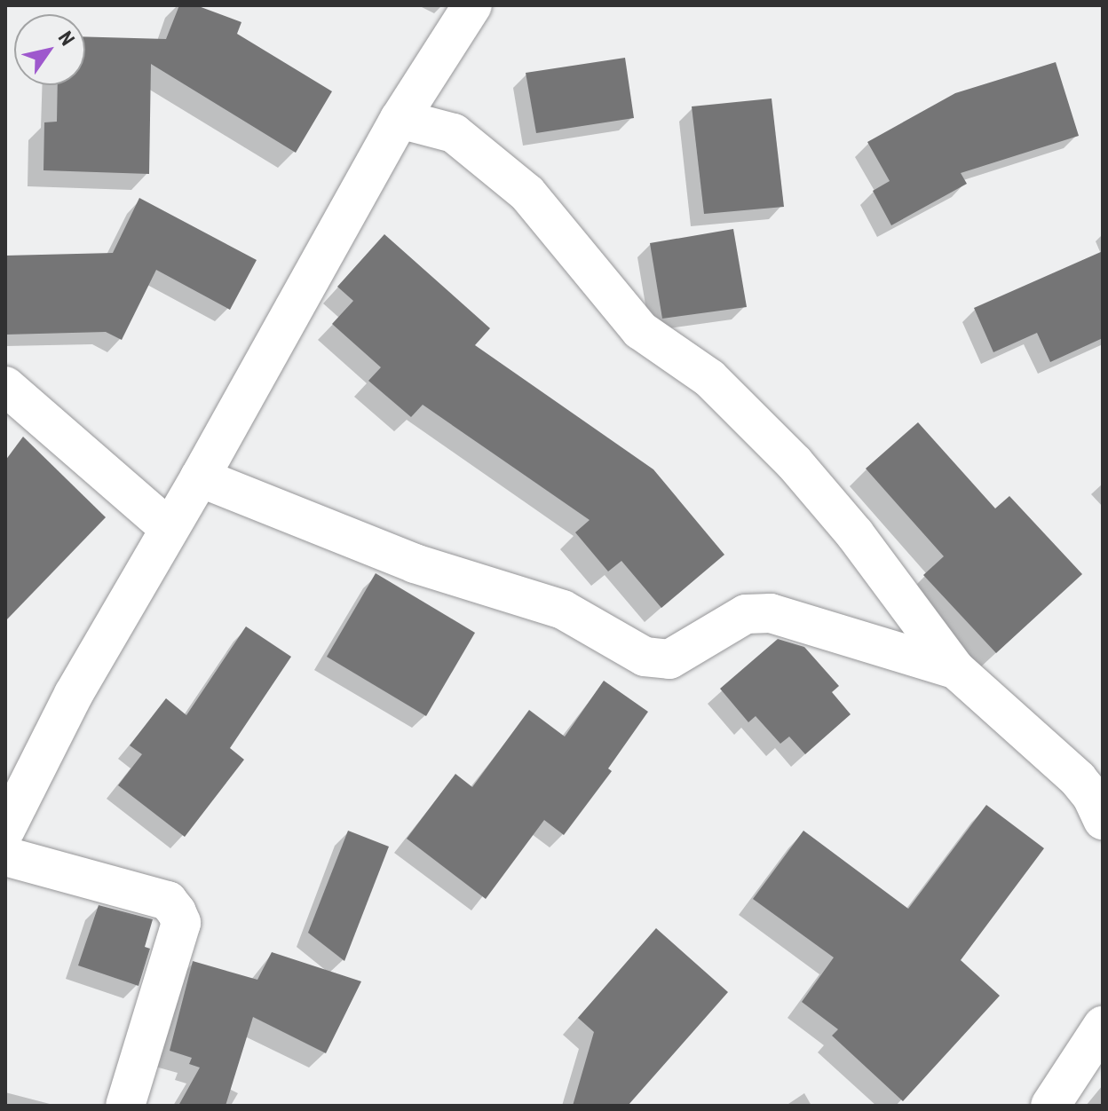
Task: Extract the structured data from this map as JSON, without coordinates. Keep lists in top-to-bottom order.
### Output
{
  "north": "top right"
}
